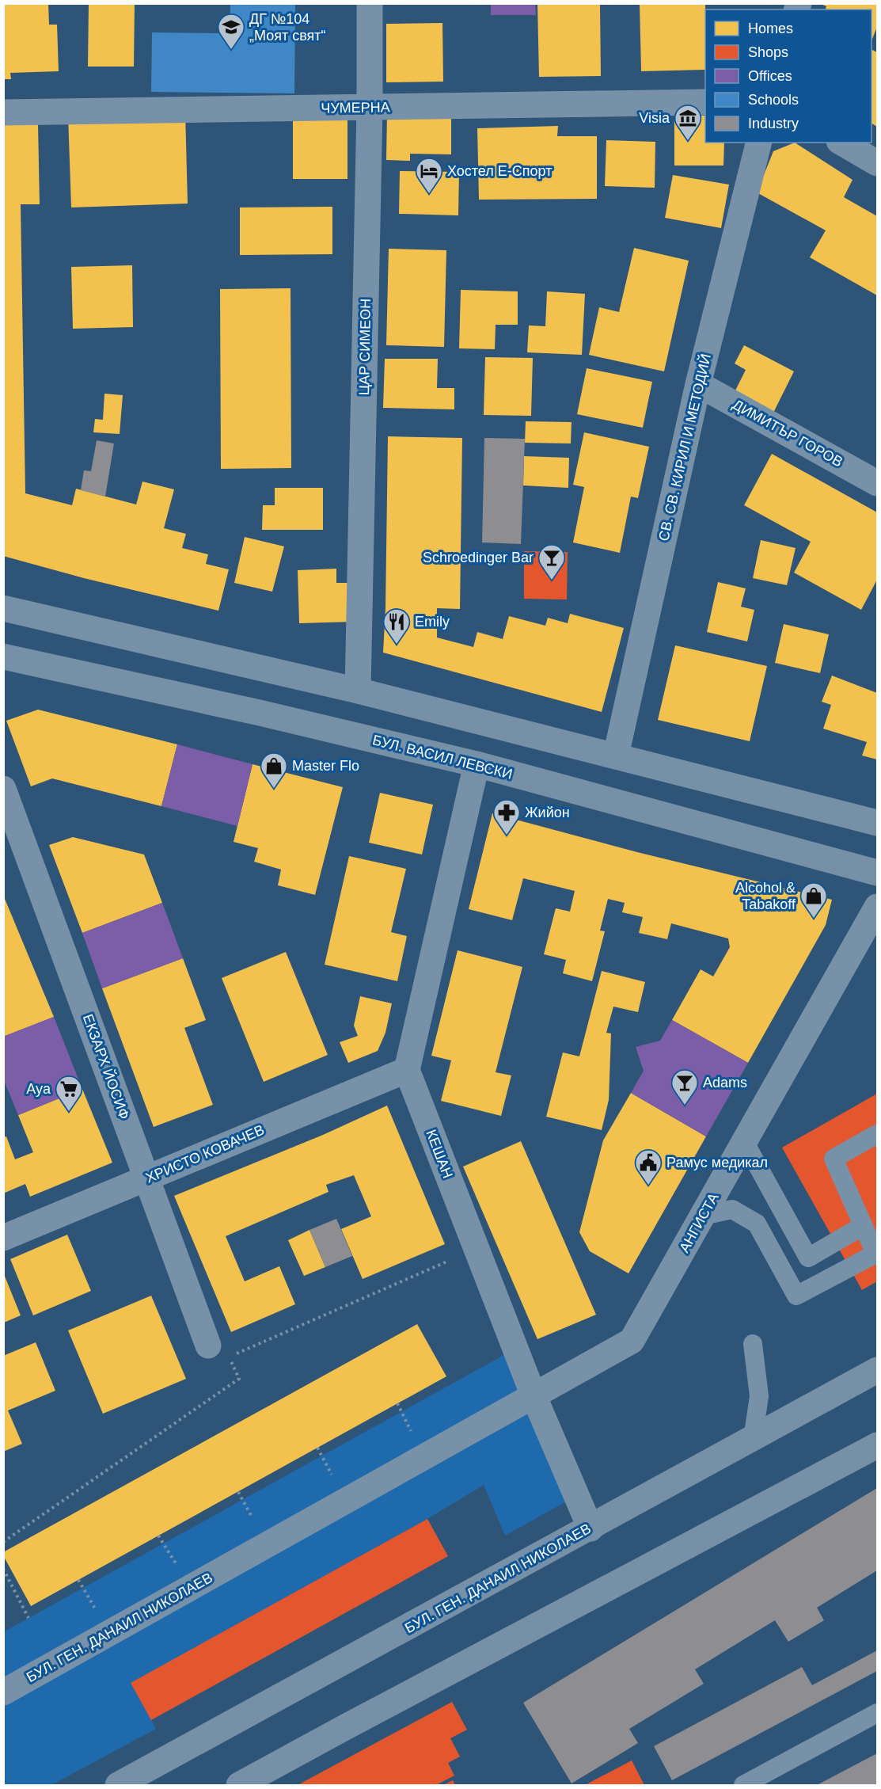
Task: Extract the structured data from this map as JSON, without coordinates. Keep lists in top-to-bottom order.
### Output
{
  "streets": {
    "main road": ["БУЛ. ВАСИЛ ЛЕВСКИ", "БУЛ. ГЕН. ДАНАИЛ НИКОЛАЕВ"],
    "street": [
      "ЧУМЕРНА",
      "ЦАР СИМЕОН",
      "ДИМИТЪР ГОРОВ",
      "СВ. СВ. КИРИЛ И МЕТОДИЙ",
      "ЕКЗАРХ ЙОСИФ",
      "ХРИСТО КОВАЧЕВ",
      "КЕШАН",
      "АНГИСТА"
    ]
  },
  "crossings": [
    ["ЧУМЕРНА", "ЦАР СИМЕОН"],
    ["ДИМИТЪР ГОРОВ", "СВ. СВ. КИРИЛ И МЕТОДИЙ"],
    ["ЕКЗАРХ ЙОСИФ", "ХРИСТО КОВАЧЕВ"],
    ["ХРИСТО КОВАЧЕВ", "КЕШАН"],
    ["КЕШАН", "АНГИСТА"],
    ["КЕШАН", "БУЛ. ГЕН. ДАНАИЛ НИКОЛАЕВ"],
    ["АНГИСТА", "БУЛ. ГЕН. ДАНАИЛ НИКОЛАЕВ"]
  ],
  "places": {
    "school or university": ["ДГ №104 „Моят свят“"],
    "museum": ["Visia"],
    "hotel": ["Хостел Е-Спорт"],
    "bar": ["Schroedinger Bar", "Adams"],
    "restaurant": ["Emily"],
    "shop": ["Master Flo", "Alcohol & Tabakoff"],
    "pharmacy": ["Жийон"],
    "supermarket": ["Aya"],
    "public building": ["Рамус медикал"]
  },
  "legend": [
    "Homes",
    "Shops",
    "Offices",
    "Schools",
    "Industry"
  ]
}
